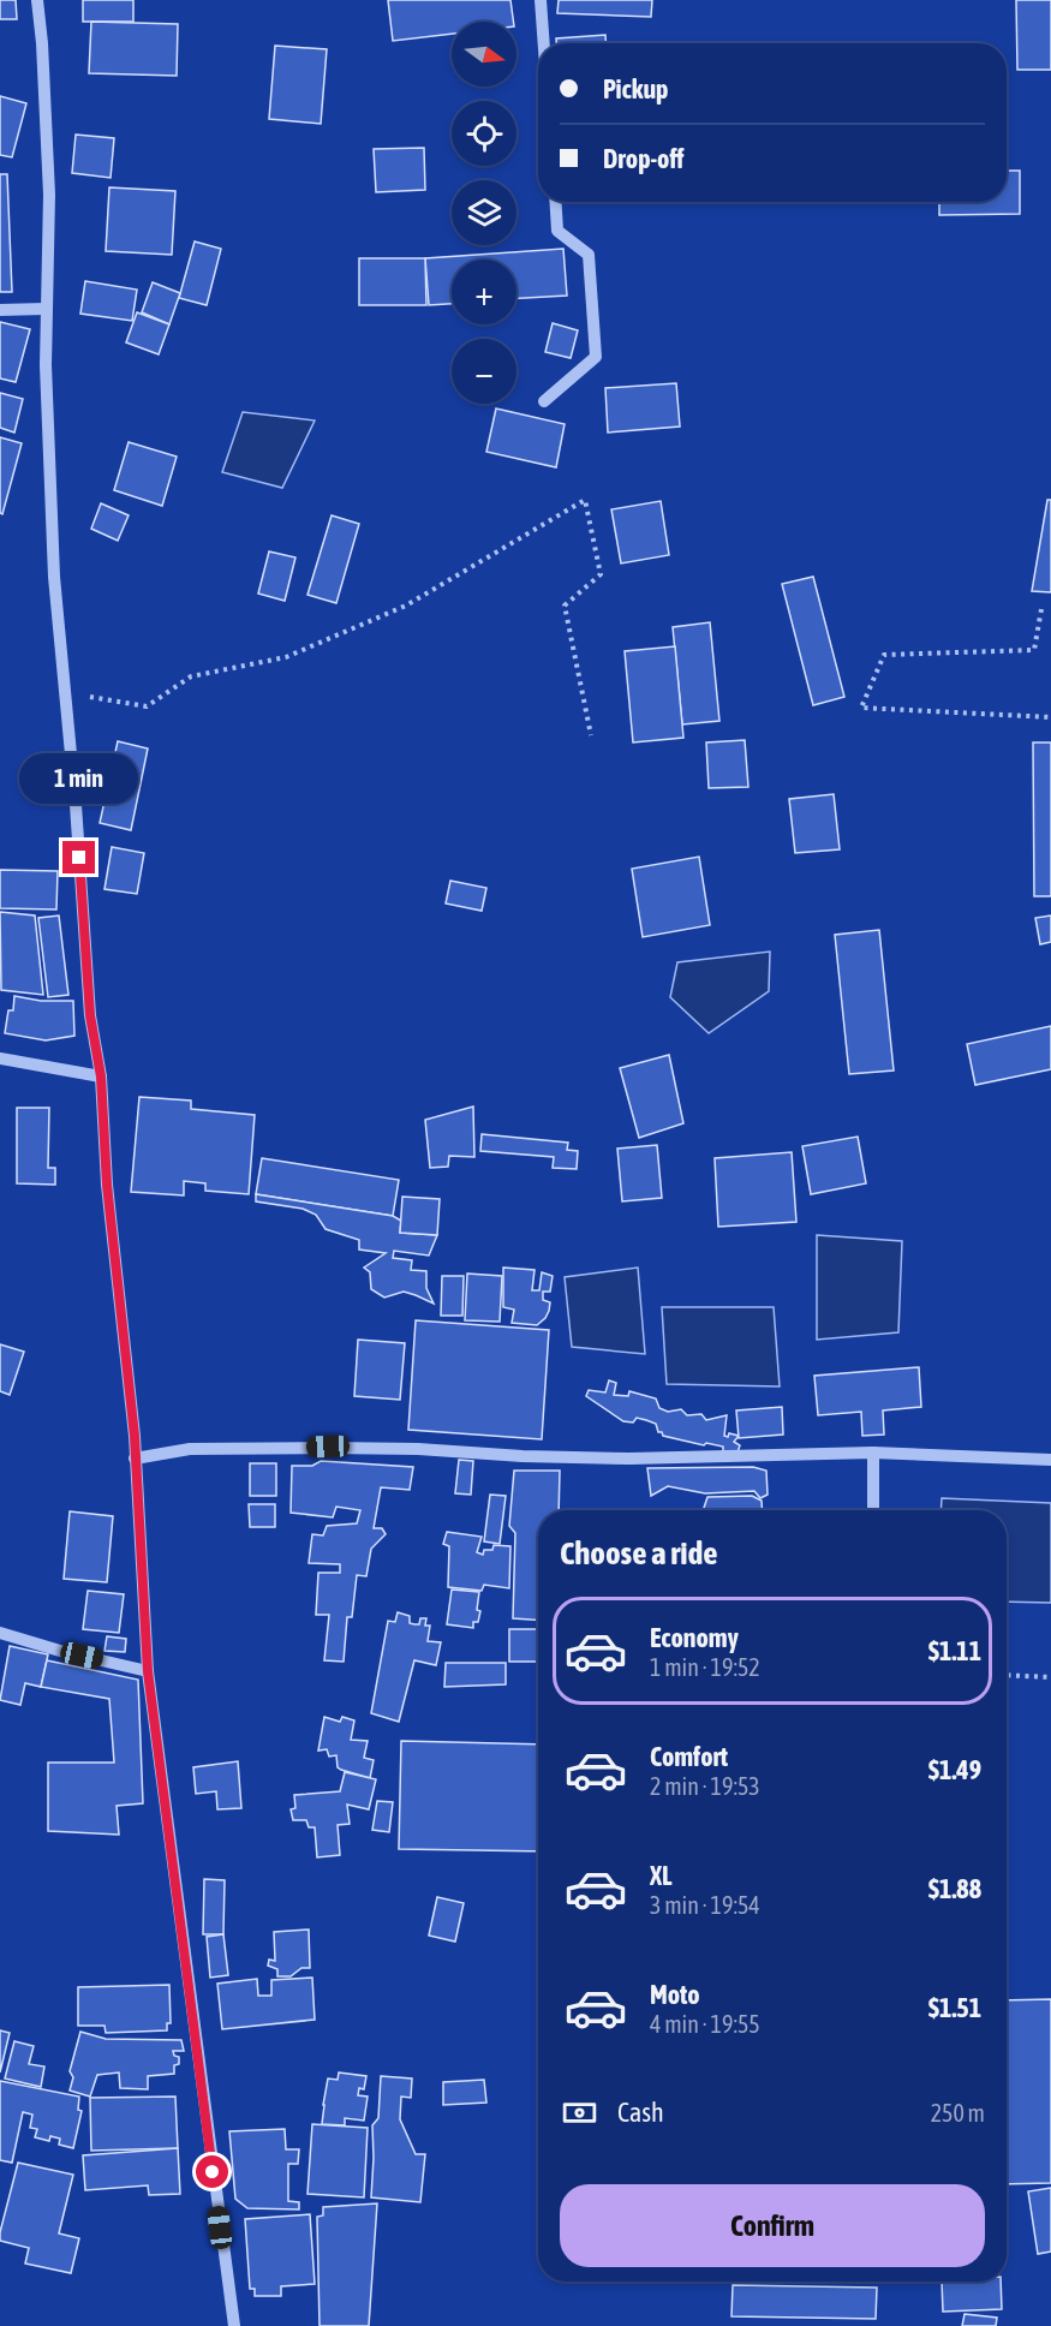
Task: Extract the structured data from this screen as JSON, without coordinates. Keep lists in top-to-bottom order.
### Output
{
  "north": "right",
  "page": {
    "map_buttons": ["+", "−"],
    "banner": ["Pickup", "Drop-off"],
    "bubble": "1 min",
    "heading": "Choose a ride",
    "list": [
      {
        "name": "Economy",
        "note": "1 min · 19:52",
        "value": "$1.11"
      },
      {
        "name": "Comfort",
        "note": "2 min · 19:53",
        "value": "$1.49"
      },
      {
        "name": "XL",
        "note": "3 min · 19:54",
        "value": "$1.88"
      },
      {
        "name": "Moto",
        "note": "4 min · 19:55",
        "value": "$1.51"
      }
    ],
    "pay": ["Cash", "250 m"],
    "buttons": "Confirm"
  }
}
